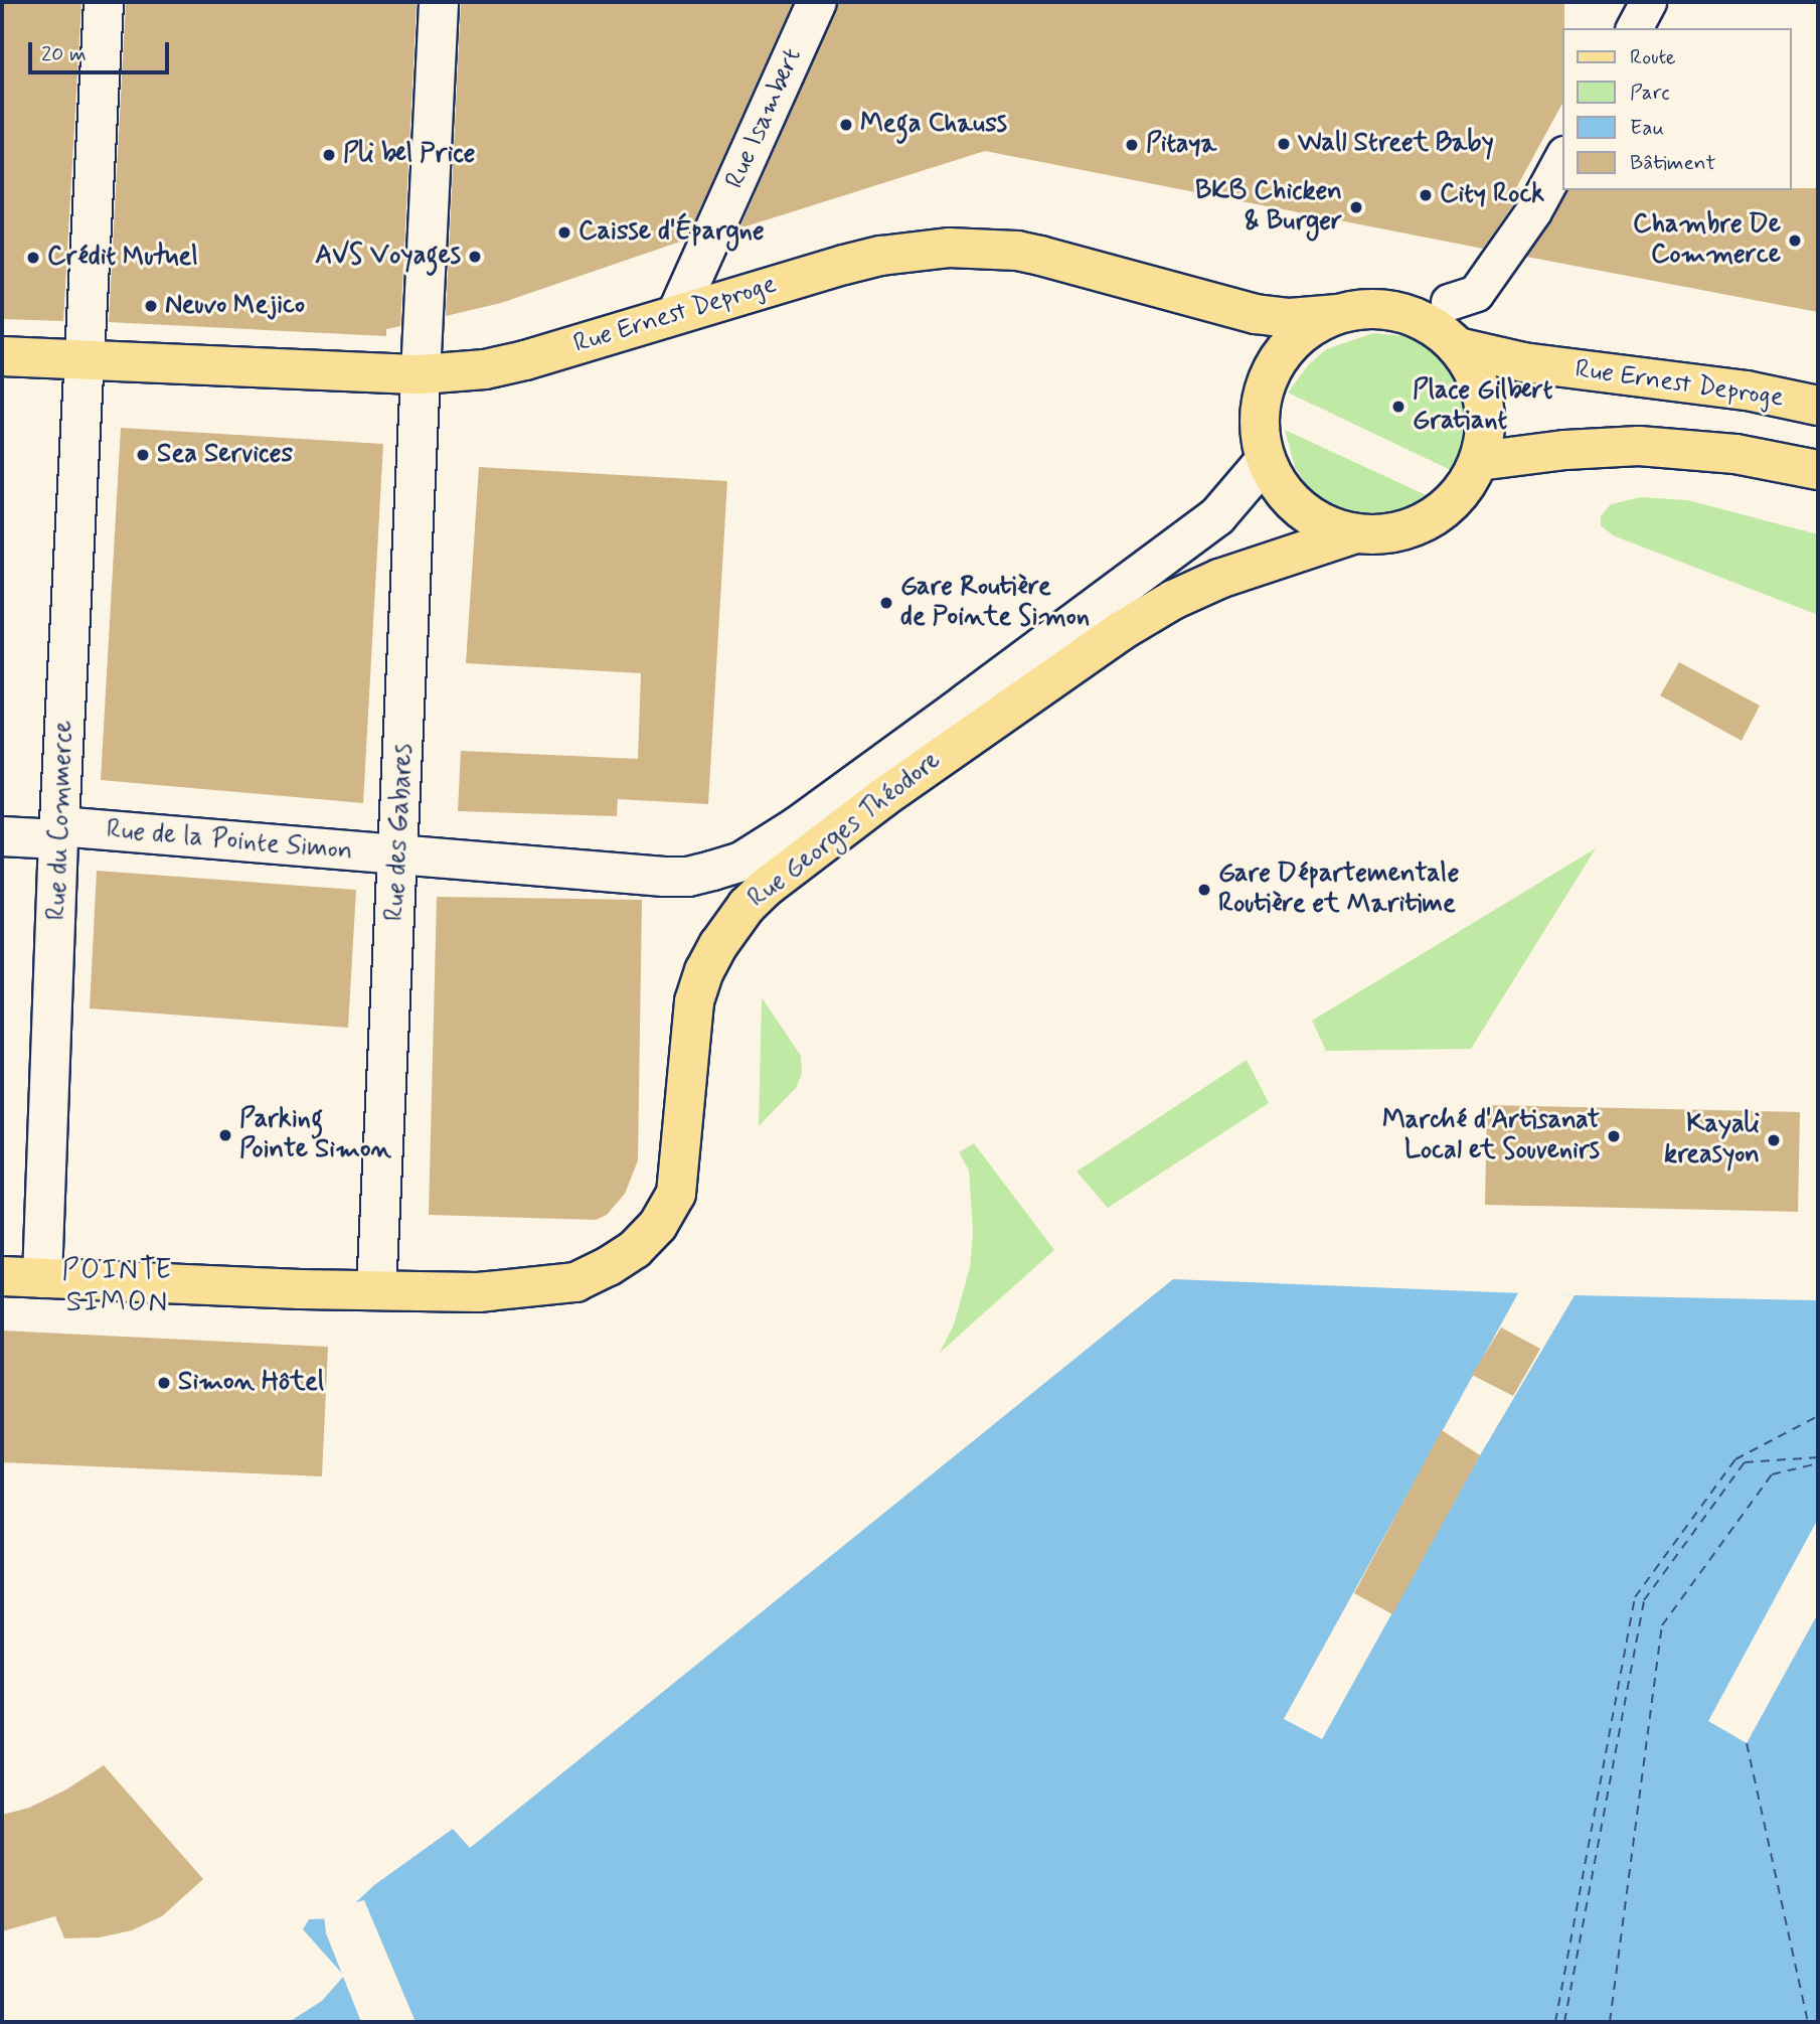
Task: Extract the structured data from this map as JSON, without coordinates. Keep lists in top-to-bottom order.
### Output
{
  "streets": {
    "main road": ["Rue Ernest Deproge", "Rue Georges Théodore"],
    "street": [
      "Rue Isambert",
      "Rue du Commerce",
      "Rue des Gabares",
      "Rue de la Pointe Simon"
    ]
  },
  "crossings": [
    ["Rue Isambert", "Rue Ernest Deproge"],
    ["Rue Ernest Deproge", "Rue du Commerce"],
    ["Rue Ernest Deproge", "Rue Georges Théodore"],
    ["Rue Ernest Deproge", "Rue des Gabares"],
    ["Rue Ernest Deproge", "Rue de la Pointe Simon"],
    ["Rue du Commerce", "Rue Georges Théodore"],
    ["Rue du Commerce", "Rue de la Pointe Simon"],
    ["Rue Georges Théodore", "Rue des Gabares"],
    ["Rue Georges Théodore", "Rue de la Pointe Simon"],
    ["Rue des Gabares", "Rue de la Pointe Simon"]
  ],
  "districts": ["POINTE SIMON"],
  "places": [
    "Mega Chauss",
    "Wall Street Baby",
    "Pitaya",
    "Pli bel Price",
    "City Rock",
    "BKB Chicken & Burger",
    "Caisse d'Épargne",
    "Chambre De Commerce",
    "AVS Voyages",
    "Crédit Mutuel",
    "Neuvo Mejico",
    "Place Gilbert Gratiant",
    "Sea Services",
    "Gare Routière de Pointe Simon",
    "Gare Départementale Routière et Maritime",
    "Parking Pointe Simon",
    "Marché d'Artisanat Local et Souvenirs",
    "Kayali kreasyon",
    "Simon Hôtel"
  ],
  "legend": [
    "Route",
    "Parc",
    "Eau",
    "Bâtiment"
  ],
  "scale_bar": "20 m"
}
